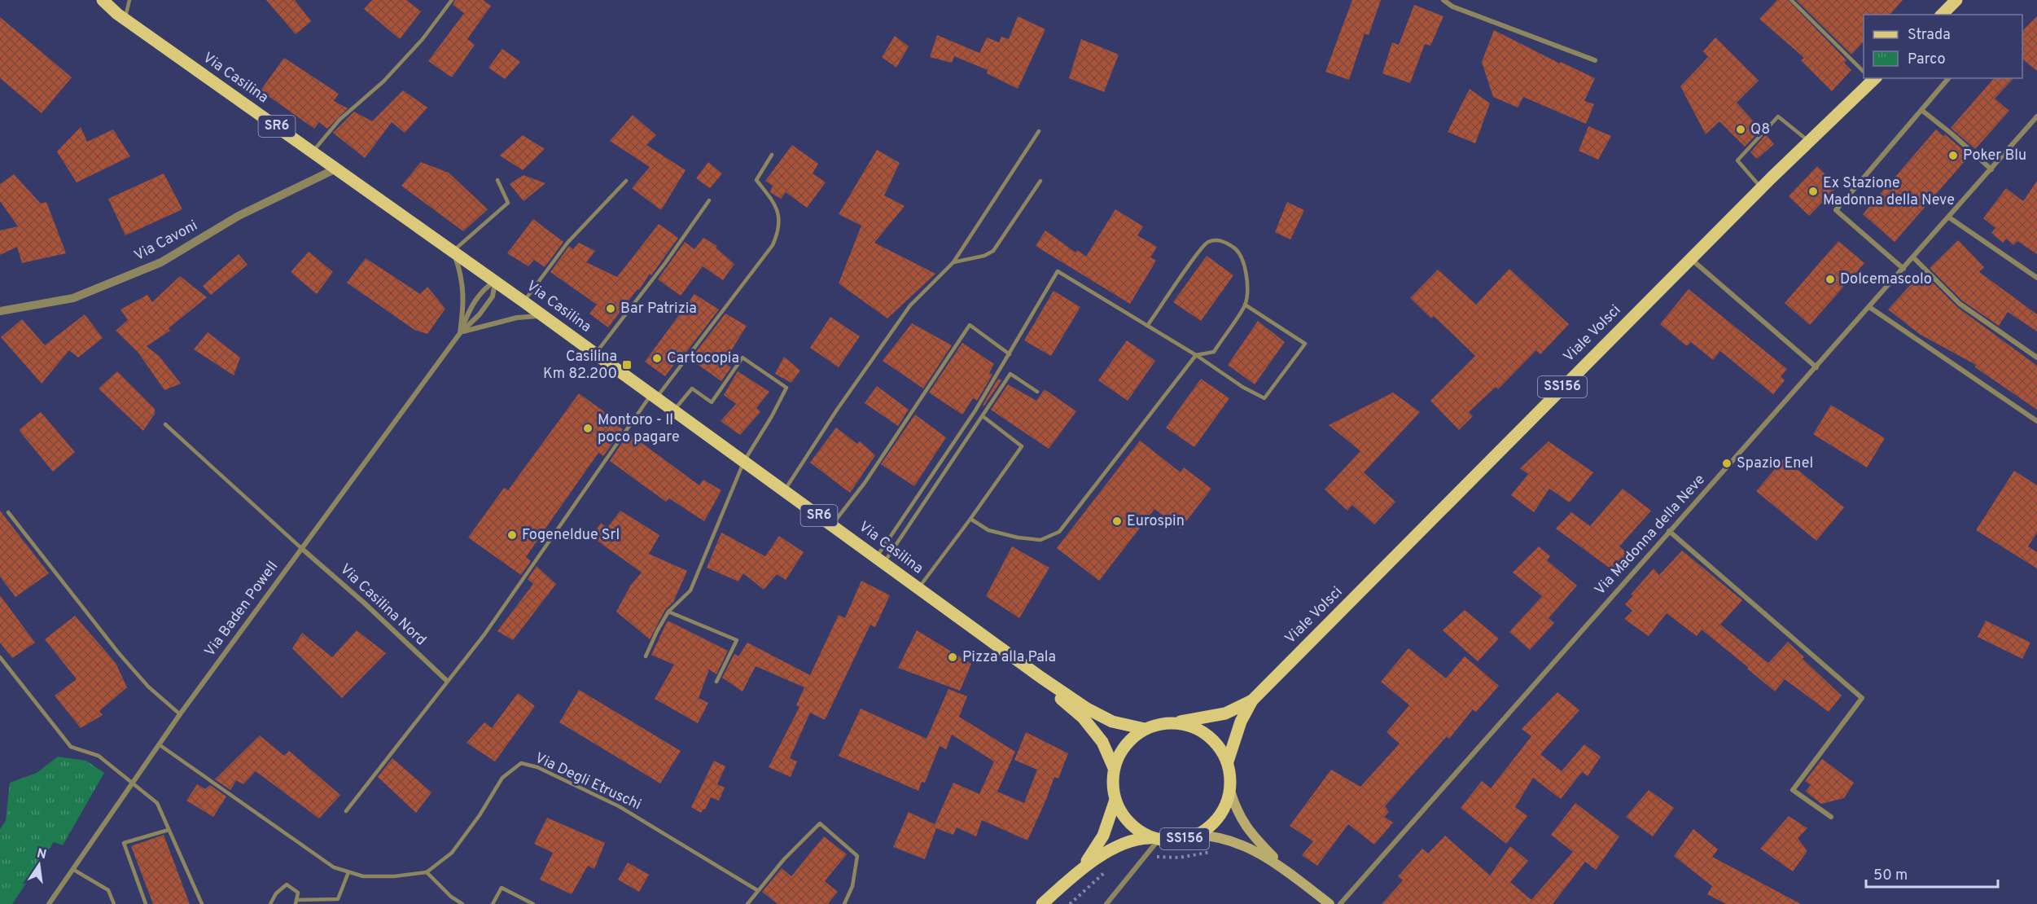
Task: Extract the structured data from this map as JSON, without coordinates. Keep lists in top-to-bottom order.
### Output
{
  "streets": {
    "main road": [
      "Via Casilina",
      "SR6",
      "Viale Volsci",
      "SS156"
    ],
    "street": [
      "Via Cavoni",
      "Via Madonna della Neve",
      "Via Casilina Nord",
      "Via Baden Powell"
    ],
    "lane": ["Via Degli Etruschi"]
  },
  "crossings": [
    ["Via Casilina", "Via Cavoni"],
    ["Via Casilina", "Viale Volsci"],
    ["Via Casilina", "SS156"],
    ["Via Casilina", "Via Baden Powell"],
    ["Viale Volsci", "SS156"],
    ["Via Casilina Nord", "Via Baden Powell"]
  ],
  "places": {
    "other": [
      "Q8",
      "Poker Blu",
      "Ex Stazione Madonna della Neve",
      "Dolcemascolo",
      "Bar Patrizia",
      "Cartocopia",
      "Montoro - Il poco pagare",
      "Spazio Enel",
      "Eurospin",
      "Fogeneldue Srl",
      "Pizza alla Pala"
    ],
    "transit": ["Casilina Km 82.200"]
  },
  "legend": ["Strada", "Parco"],
  "scale_bar": "50 m",
  "north": "top"
}
